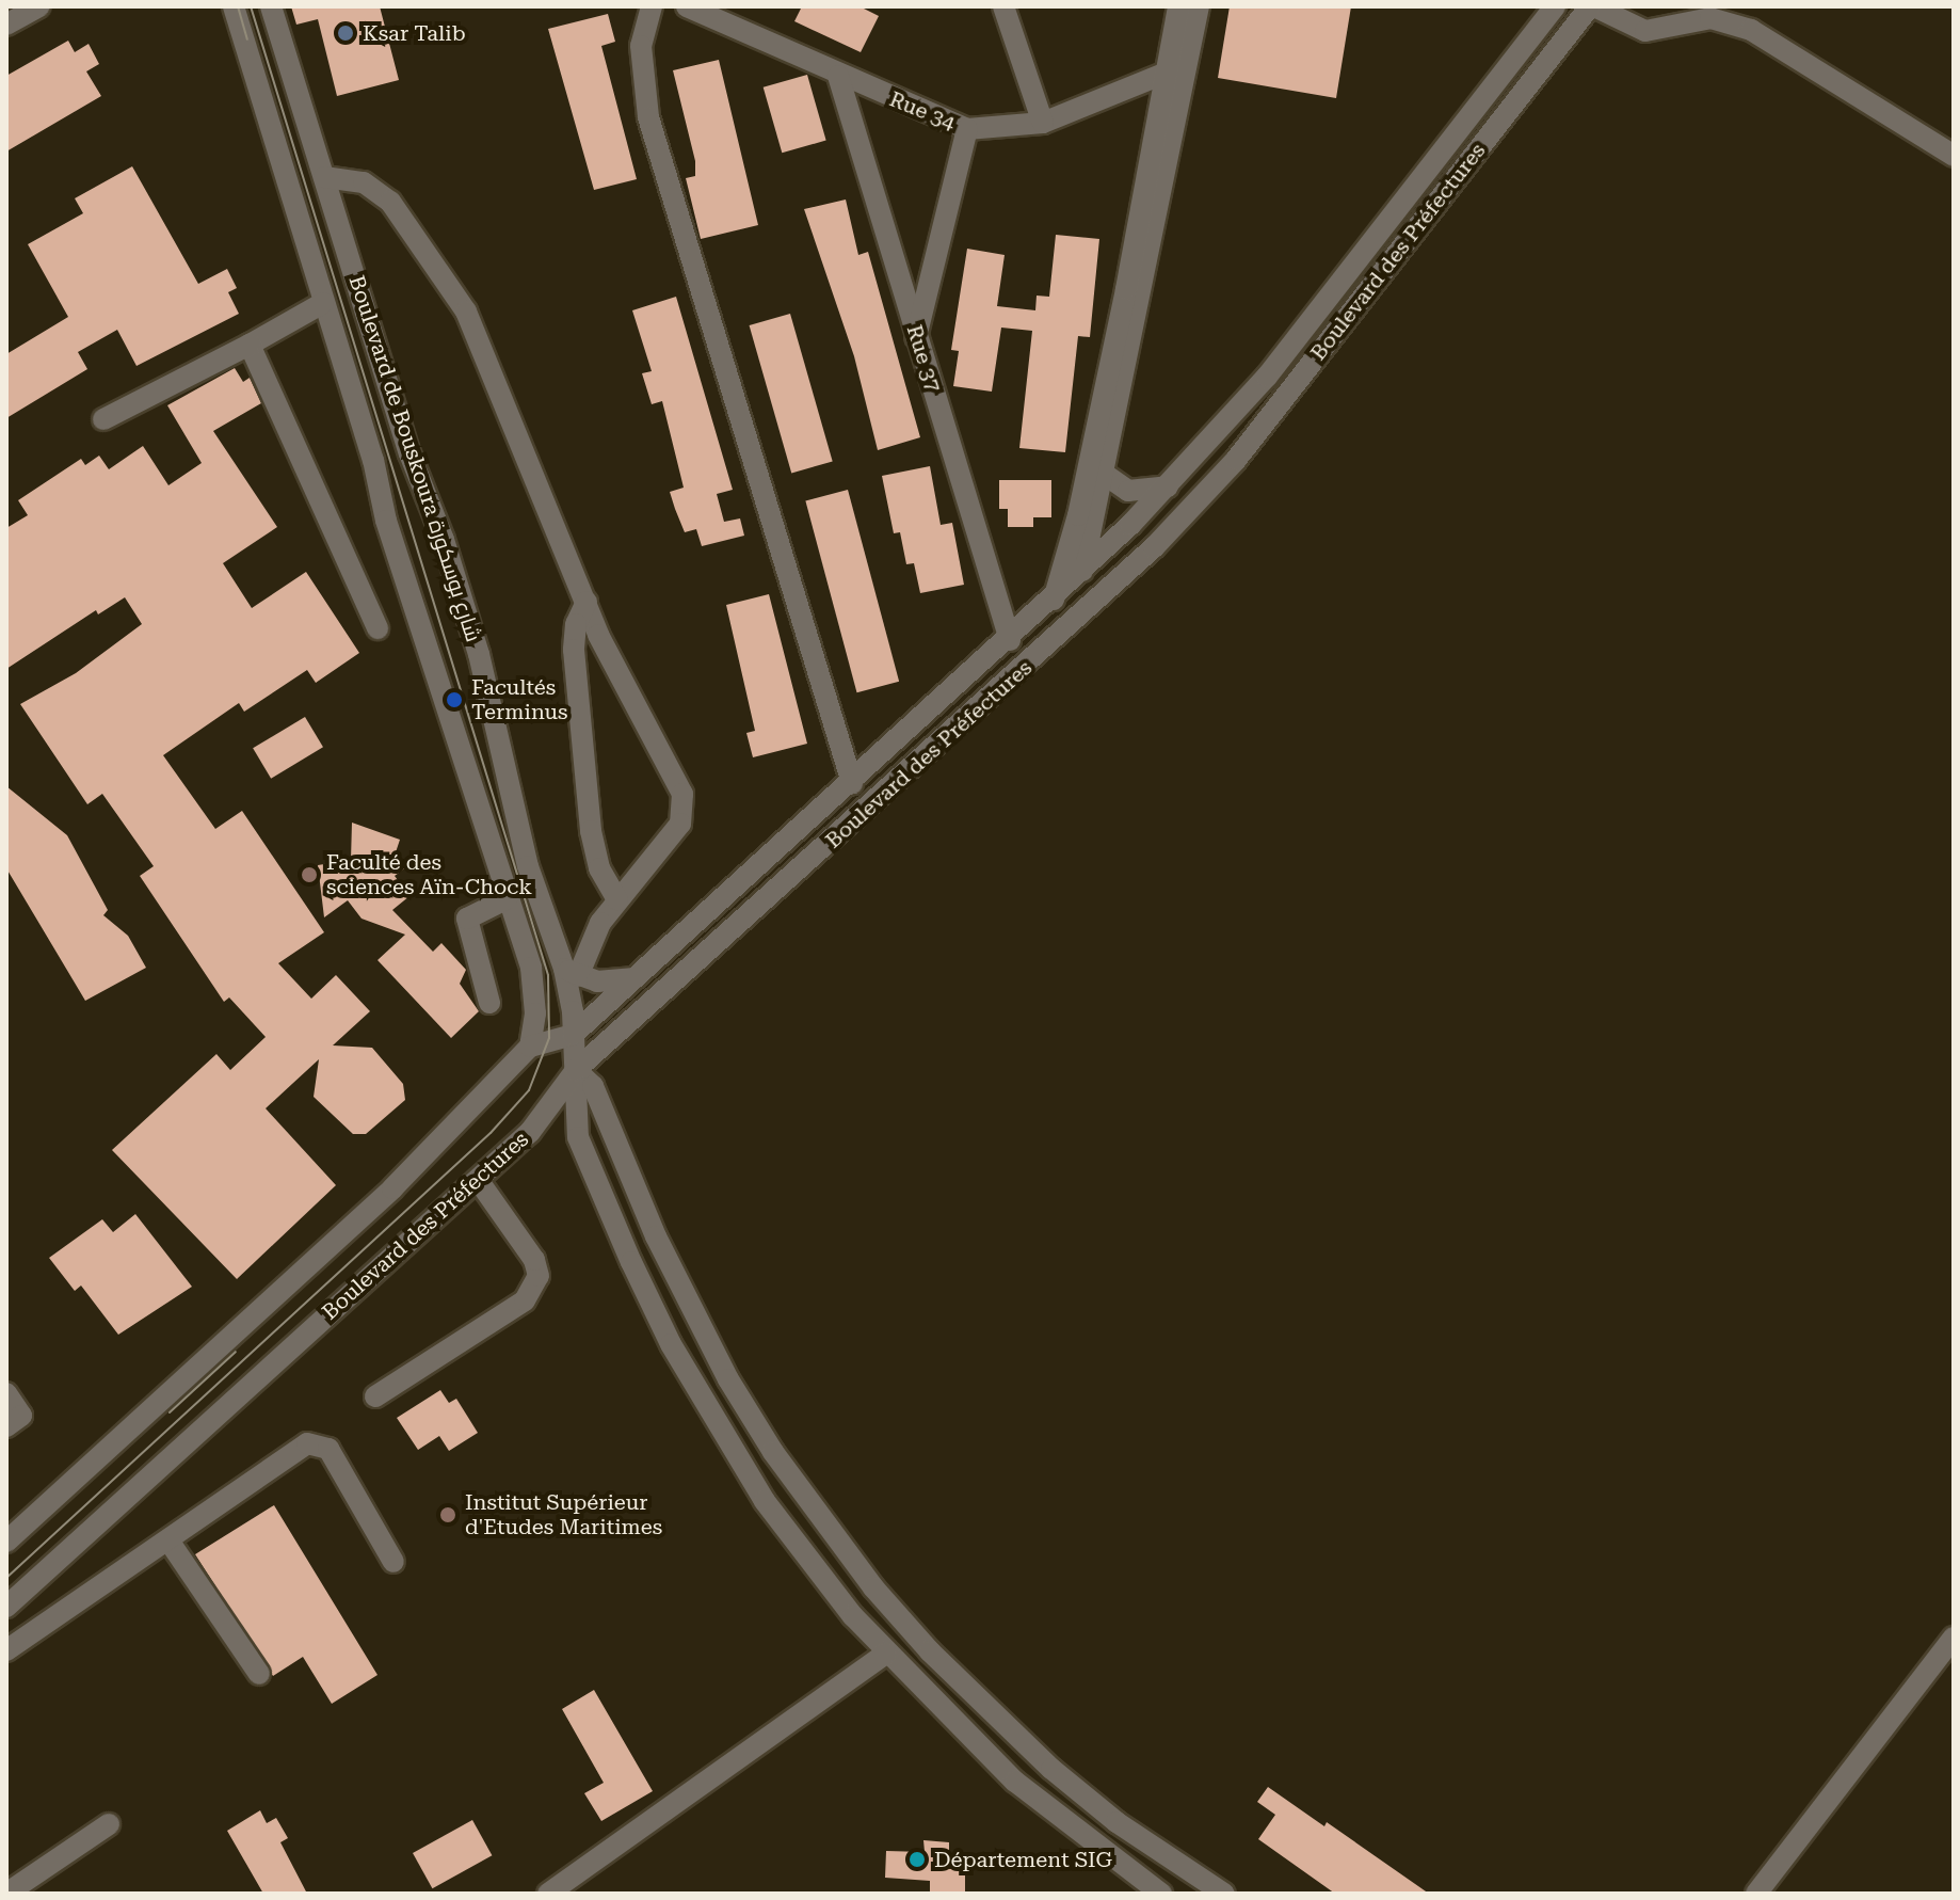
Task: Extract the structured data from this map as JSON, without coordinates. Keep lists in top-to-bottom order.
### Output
{
  "streets": {
    "street": [
      "Rue 34",
      "Boulevard des Préfectures",
      "Rue 37",
      "Boulevard de Bouskoura شارع بوسكورة"
    ]
  },
  "crossings": [
    ["Rue 34", "Rue 37"],
    ["Boulevard des Préfectures", "Rue 37"],
    ["Boulevard des Préfectures", "Boulevard de Bouskoura شارع بوسكورة"]
  ],
  "places": [
    "Ksar Talib",
    "Facultés Terminus",
    "Faculté des sciences Aïn-Chock",
    "Institut Supérieur d'Etudes Maritimes",
    "Département SIG"
  ]
}
